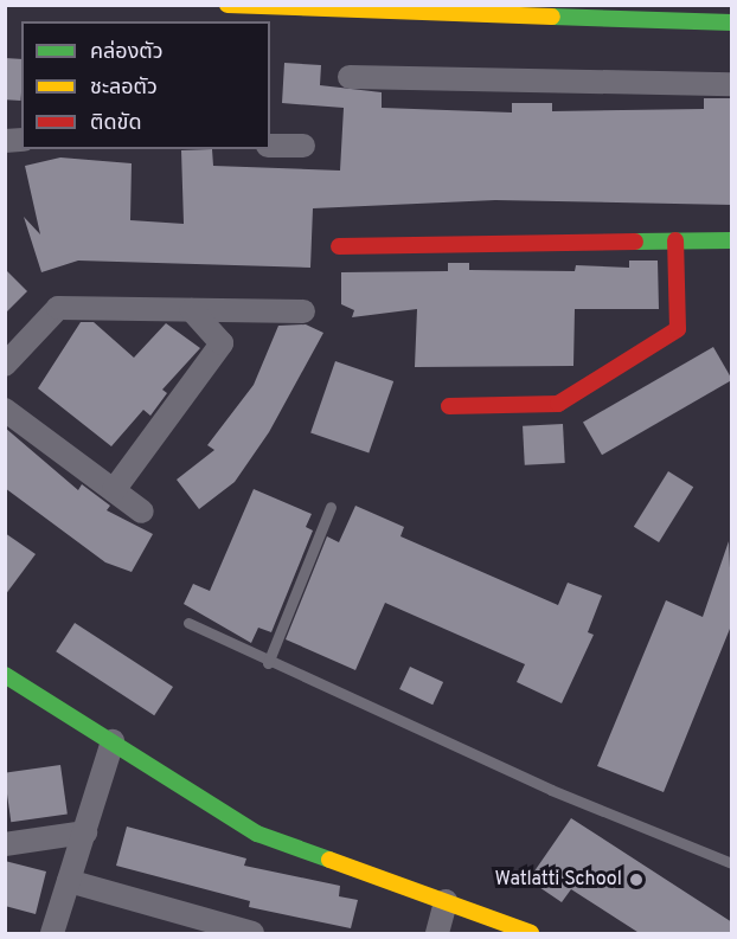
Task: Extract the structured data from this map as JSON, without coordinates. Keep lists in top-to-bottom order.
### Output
{
  "places": ["Watlatti School"],
  "legend": ["คล่องตัว", "ชะลอตัว", "ติดขัด"]
}
